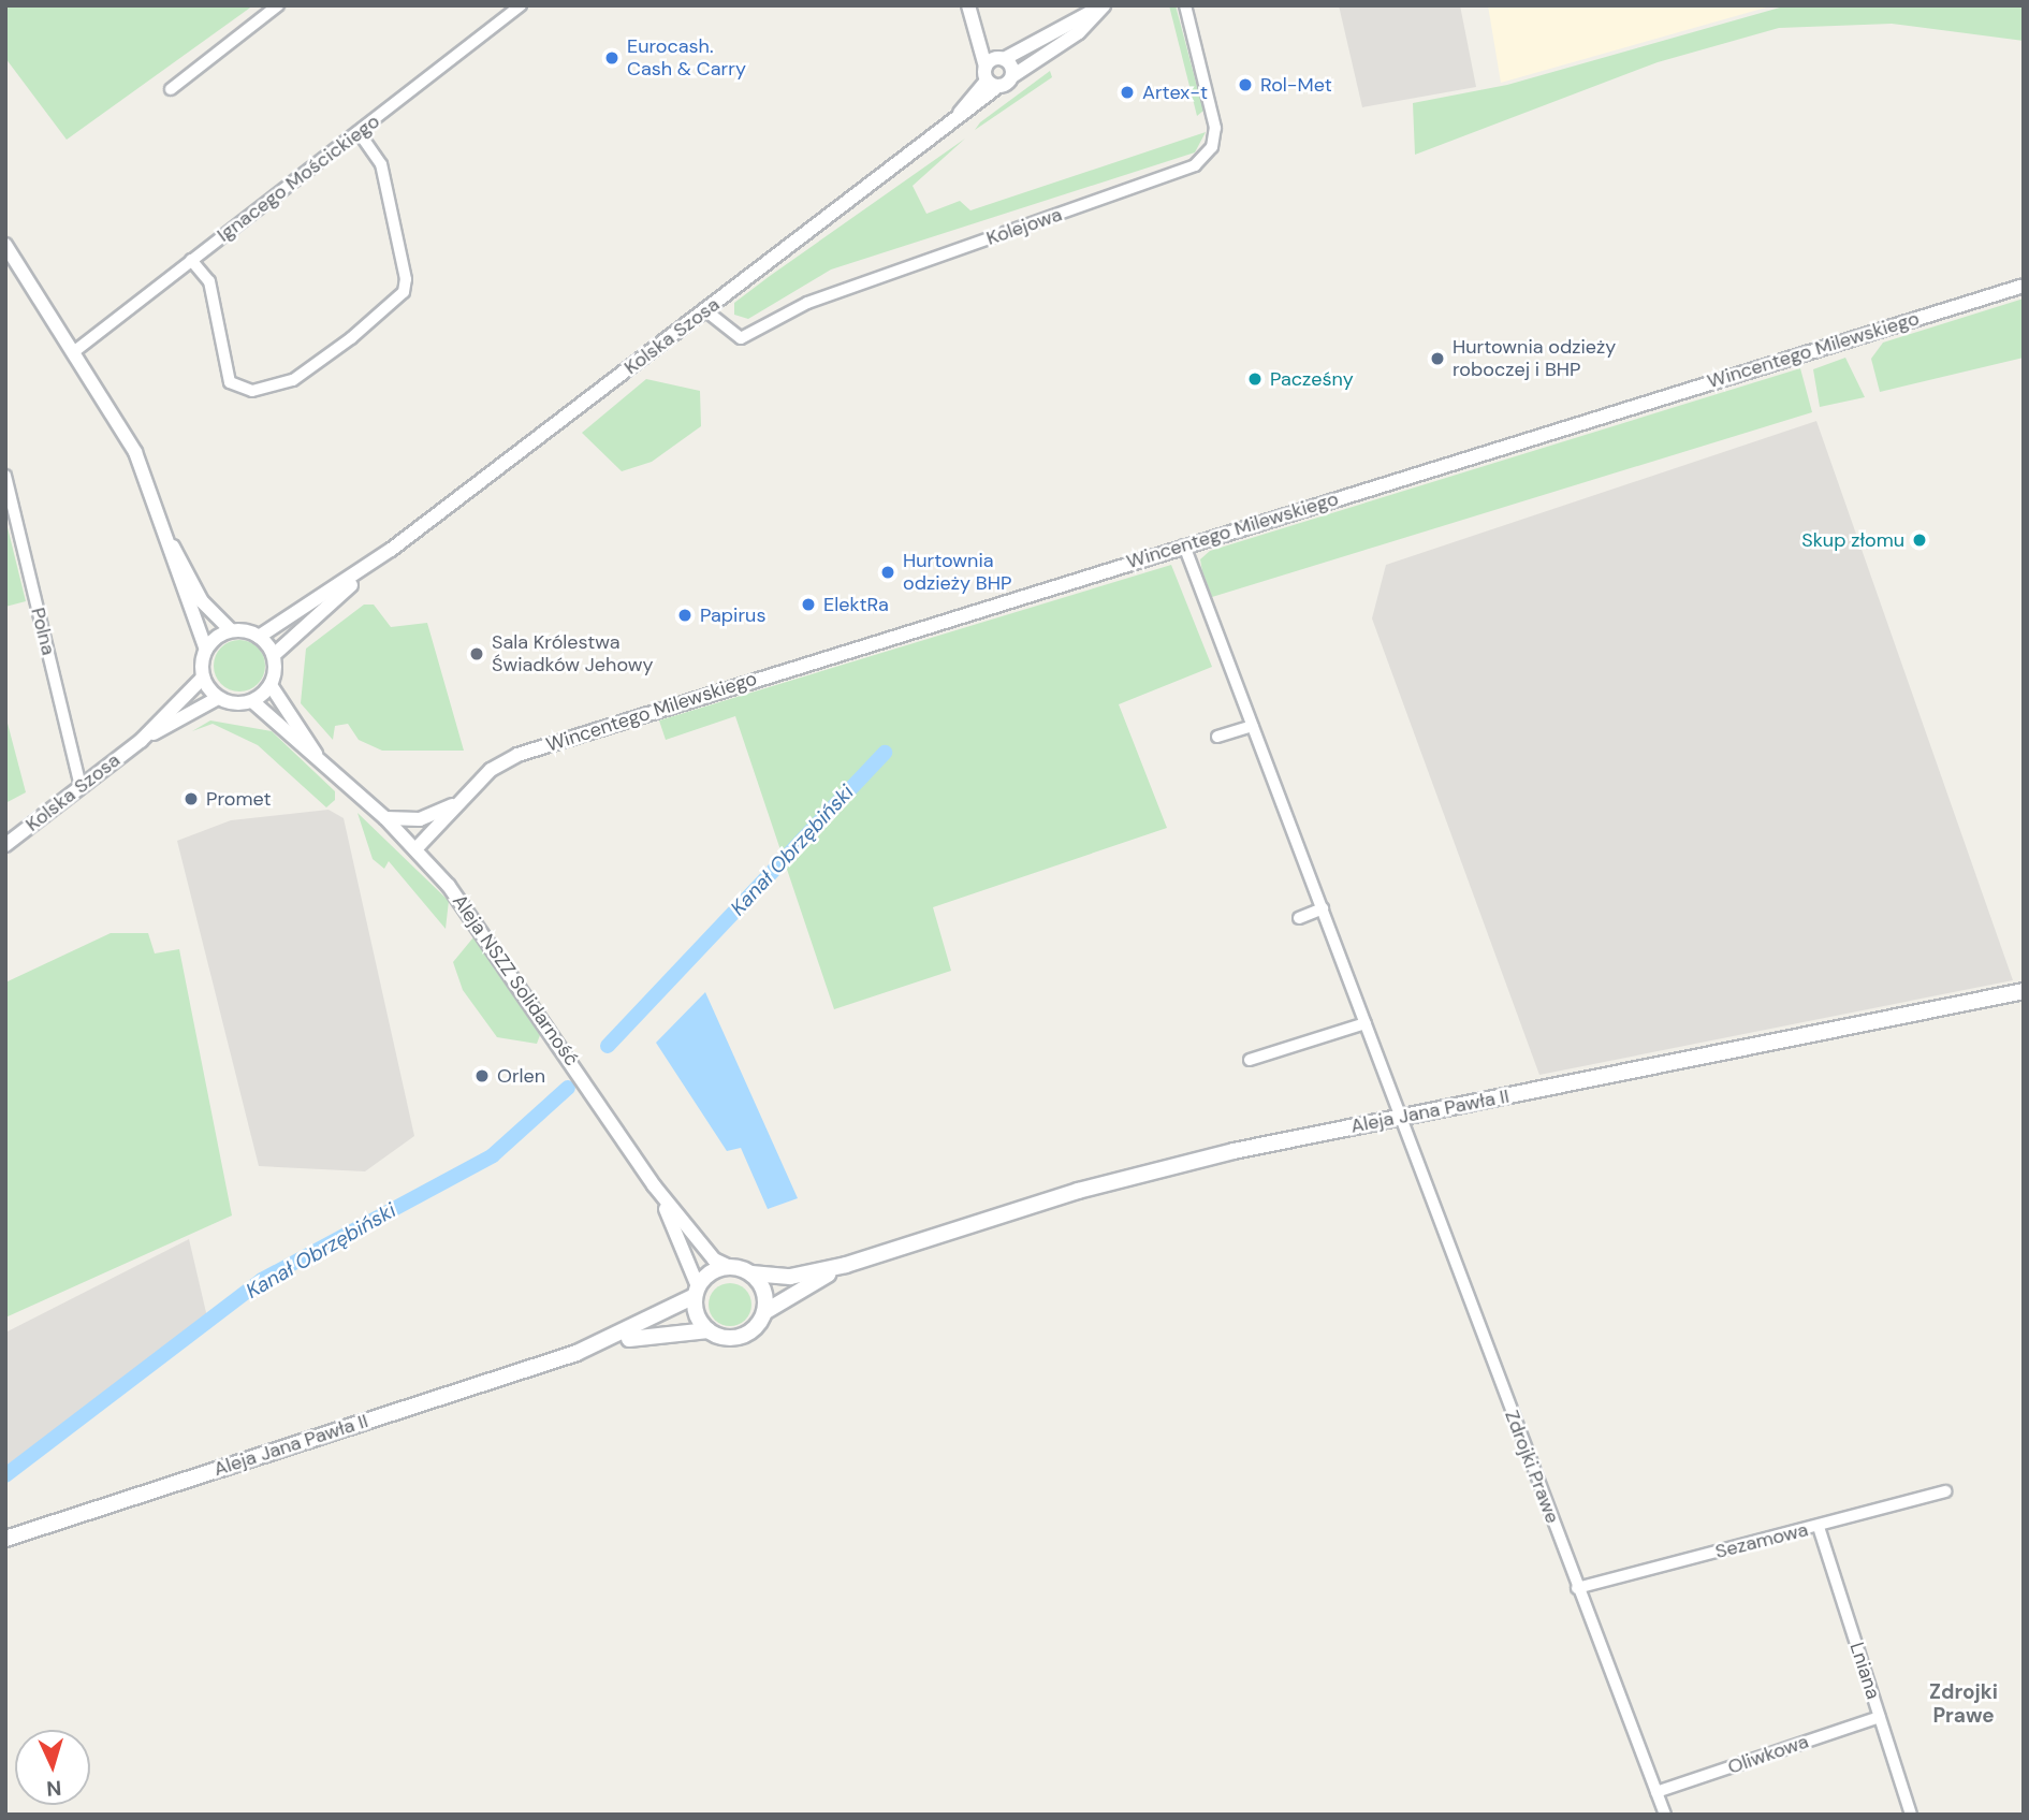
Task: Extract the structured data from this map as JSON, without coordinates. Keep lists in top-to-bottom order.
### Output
{
  "streets": {
    "main road": ["Aleja Jana Pawła II"],
    "street": [
      "Ignacego Mościckiego",
      "Kolejowa",
      "Kolska Szosa",
      "Wincentego Milewskiego",
      "Polna",
      "Aleja NSZZ Solidarność",
      "Zdrojki Prawe",
      "Sezamowa",
      "Lniana",
      "Oliwkowa"
    ]
  },
  "crossings": [
    ["Kolejowa", "Kolska Szosa"],
    ["Kolska Szosa", "Polna"],
    ["Kolska Szosa", "Aleja NSZZ Solidarność"],
    ["Wincentego Milewskiego", "Aleja NSZZ Solidarność"],
    ["Wincentego Milewskiego", "Zdrojki Prawe"],
    ["Aleja NSZZ Solidarność", "Aleja Jana Pawła II"],
    ["Aleja Jana Pawła II", "Zdrojki Prawe"],
    ["Zdrojki Prawe", "Sezamowa"],
    ["Zdrojki Prawe", "Oliwkowa"],
    ["Sezamowa", "Lniana"],
    ["Lniana", "Oliwkowa"]
  ],
  "districts": ["Zdrojki Prawe"],
  "water": ["Kanał Obrzębiński"],
  "places": [
    "Eurocash. Cash & Carry",
    "Rol-Met",
    "Artex-t",
    "Hurtownia odzieży roboczej i BHP",
    "Pacześny",
    "Skup złomu",
    "Hurtownia odzieży BHP",
    "ElektRa",
    "Papirus",
    "Sala Królestwa Świadków Jehowy",
    "Promet",
    "Orlen"
  ],
  "north": "bottom"
}
